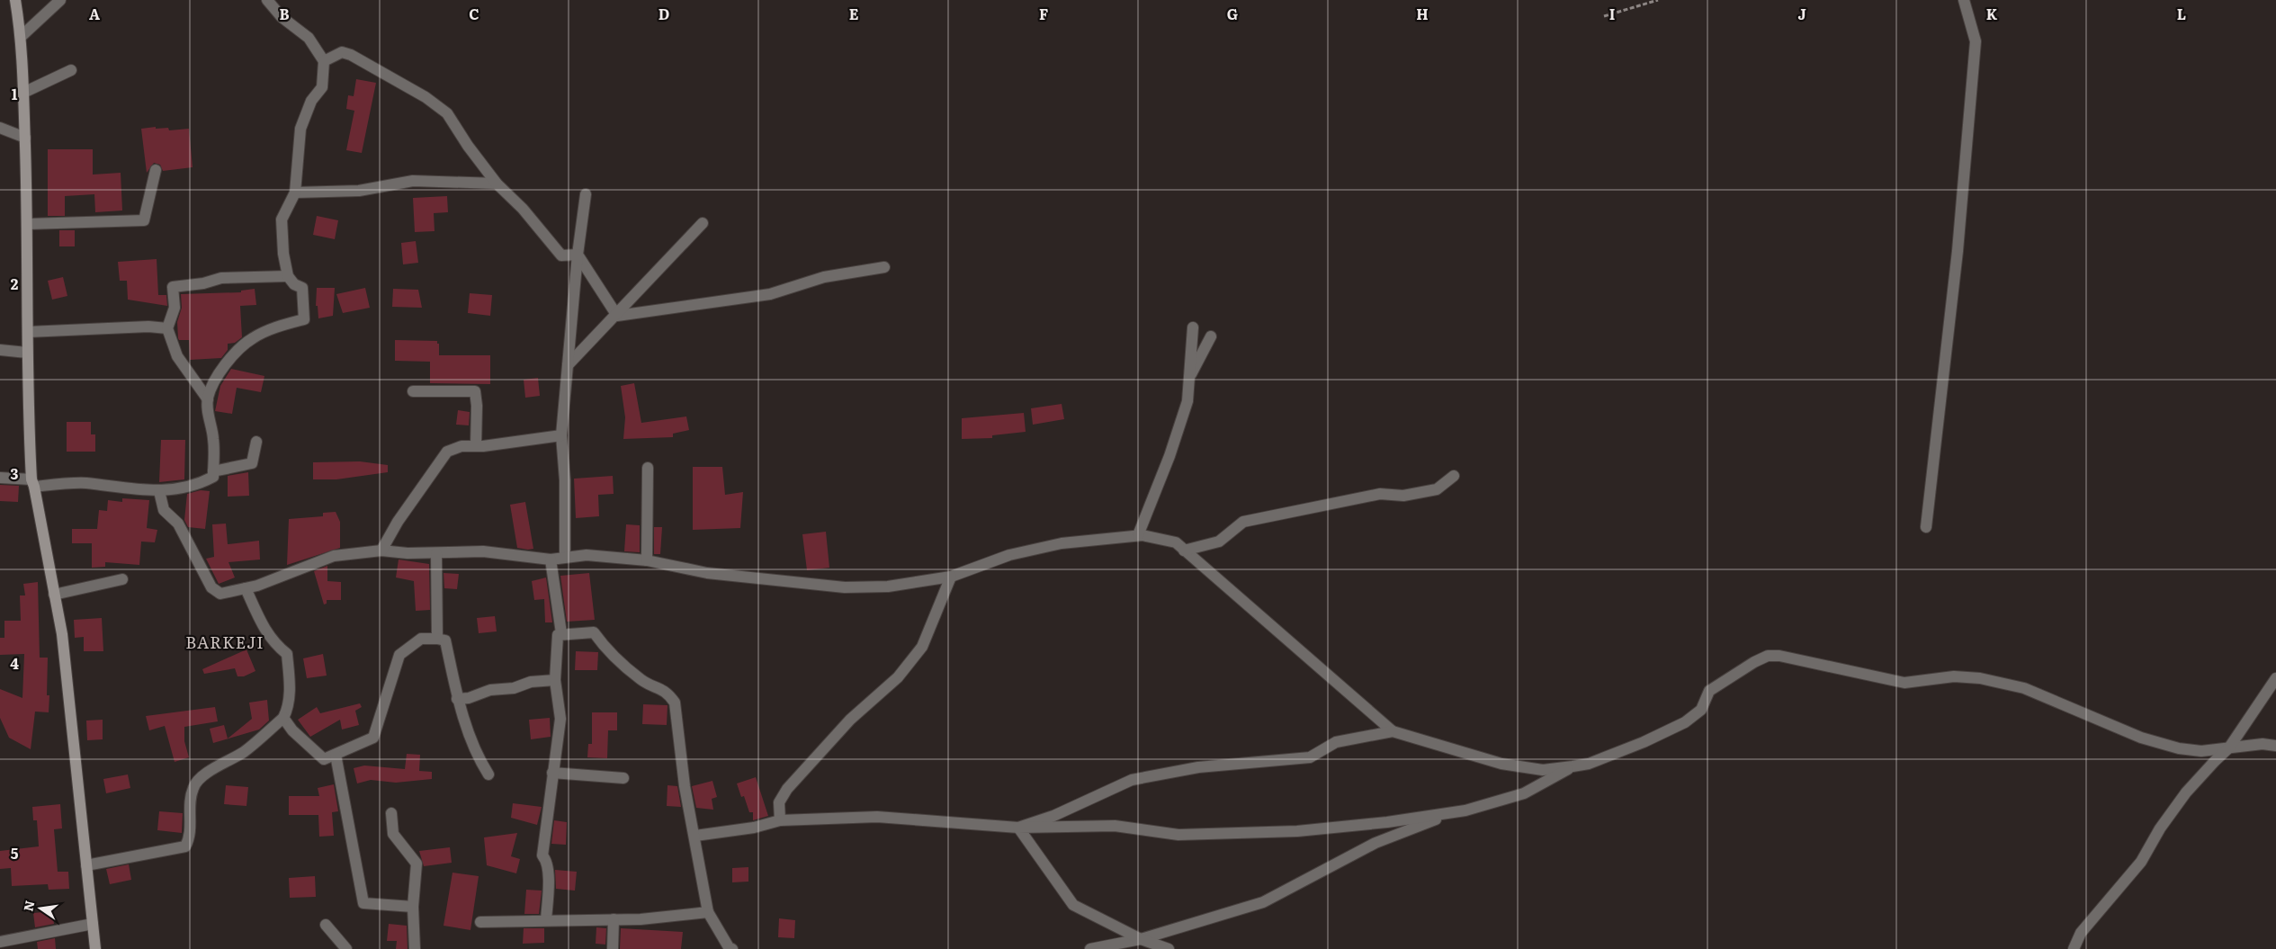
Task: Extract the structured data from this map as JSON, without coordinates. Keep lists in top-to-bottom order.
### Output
{
  "districts": ["BARKEJI"],
  "north": "left",
  "grid": {
    "columns": [
      "A",
      "B",
      "C",
      "D",
      "E",
      "F",
      "G",
      "H",
      "I",
      "J",
      "K",
      "L"
    ],
    "rows": [
      "1",
      "2",
      "3",
      "4",
      "5"
    ]
  }
}
